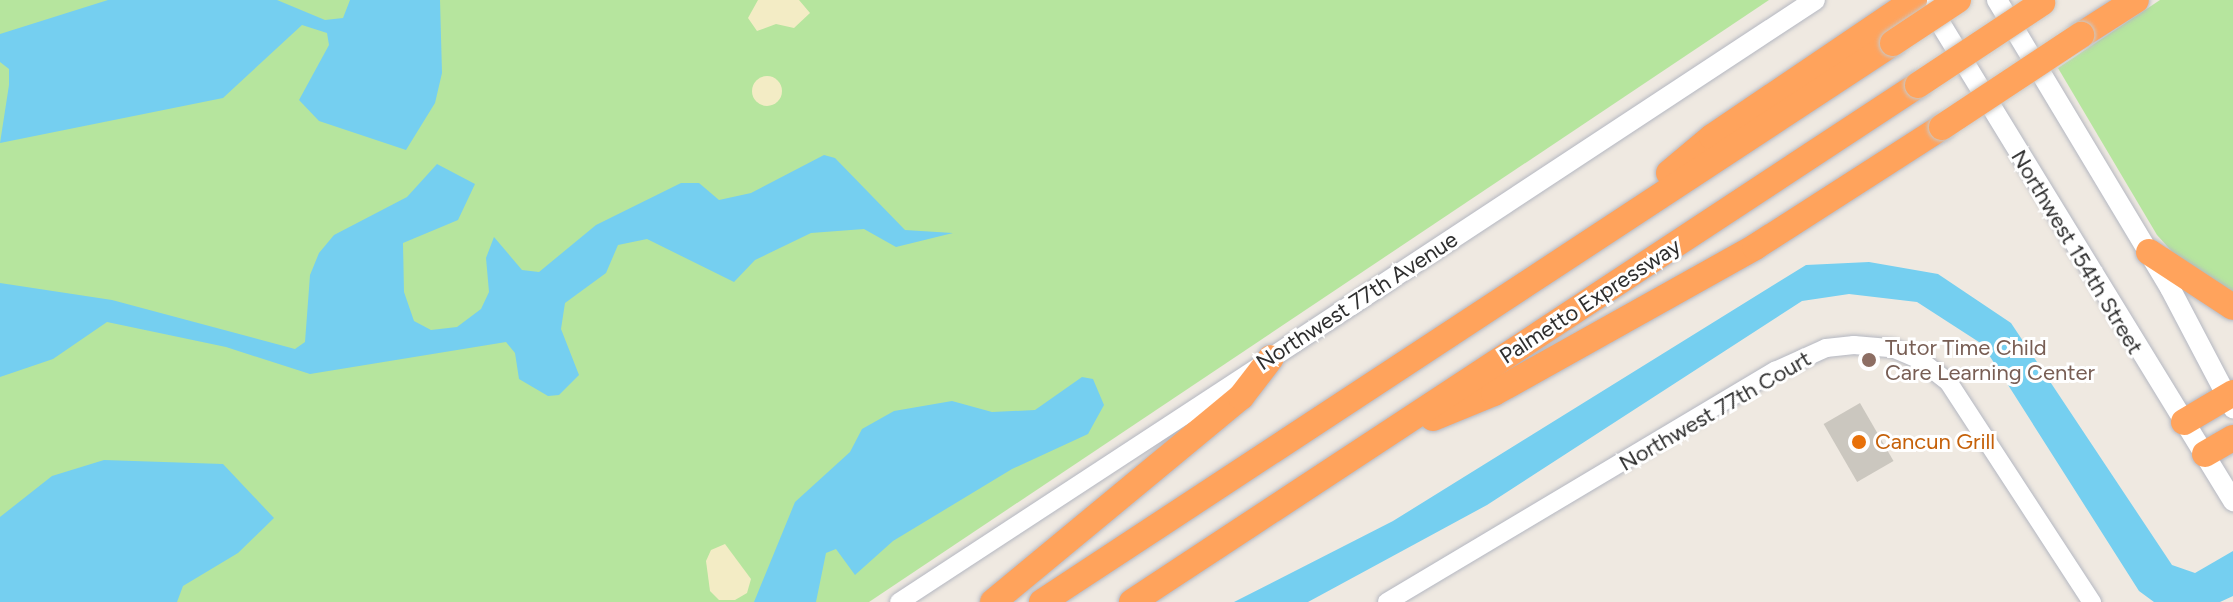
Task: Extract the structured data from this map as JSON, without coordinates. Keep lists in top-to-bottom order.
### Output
{
  "streets": {
    "highway": ["Palmetto Expressway"],
    "main road": ["Northwest 154th Street", "Northwest 77th Avenue"],
    "street": ["Northwest 77th Court"]
  },
  "places": ["Tutor Time Child Care Learning Center", "Cancun Grill"]
}
